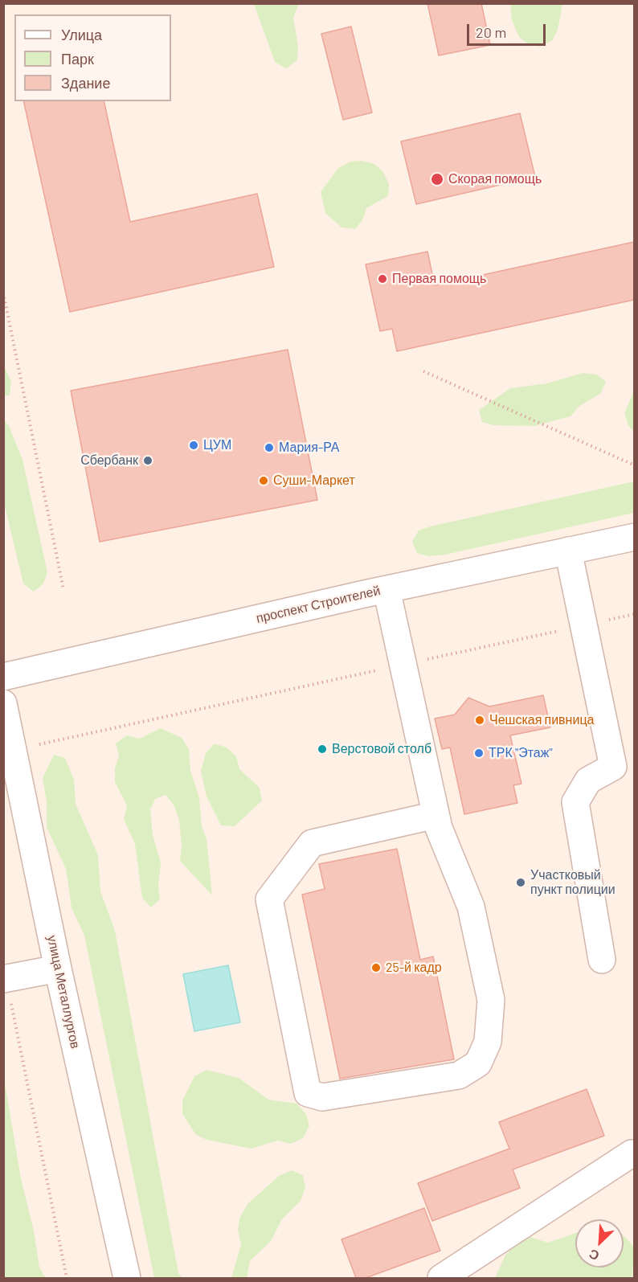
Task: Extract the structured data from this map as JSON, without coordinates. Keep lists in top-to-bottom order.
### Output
{
  "streets": {
    "street": ["проспект Строителей", "улица Металлургов"]
  },
  "places": [
    "Скорая помощь",
    "Первая помощь",
    "ЦУМ",
    "Мария-РА",
    "Сбербанк",
    "Суши-Маркет",
    "Чешская пивница",
    "Верстовой столб",
    "ТРК \"Этаж\"",
    "Участковый пункт полиции",
    "25-й кадр"
  ],
  "legend": ["Улица", "Парк", "Здание"],
  "scale_bar": "20 m",
  "north": "bottom left"
}
